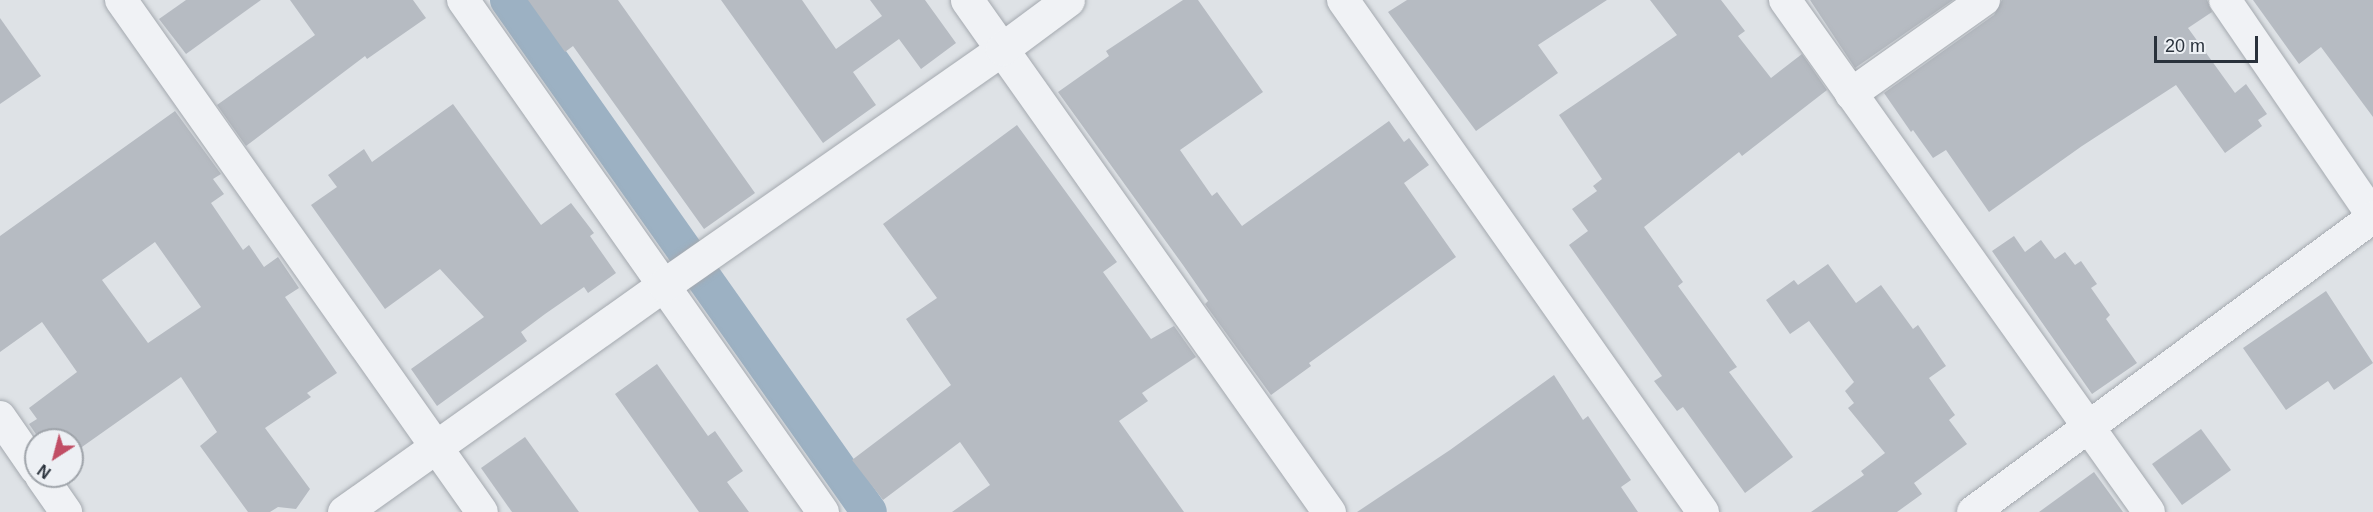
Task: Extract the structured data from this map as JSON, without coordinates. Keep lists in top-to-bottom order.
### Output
{
  "scale_bar": "20 m",
  "north": "bottom left"
}
